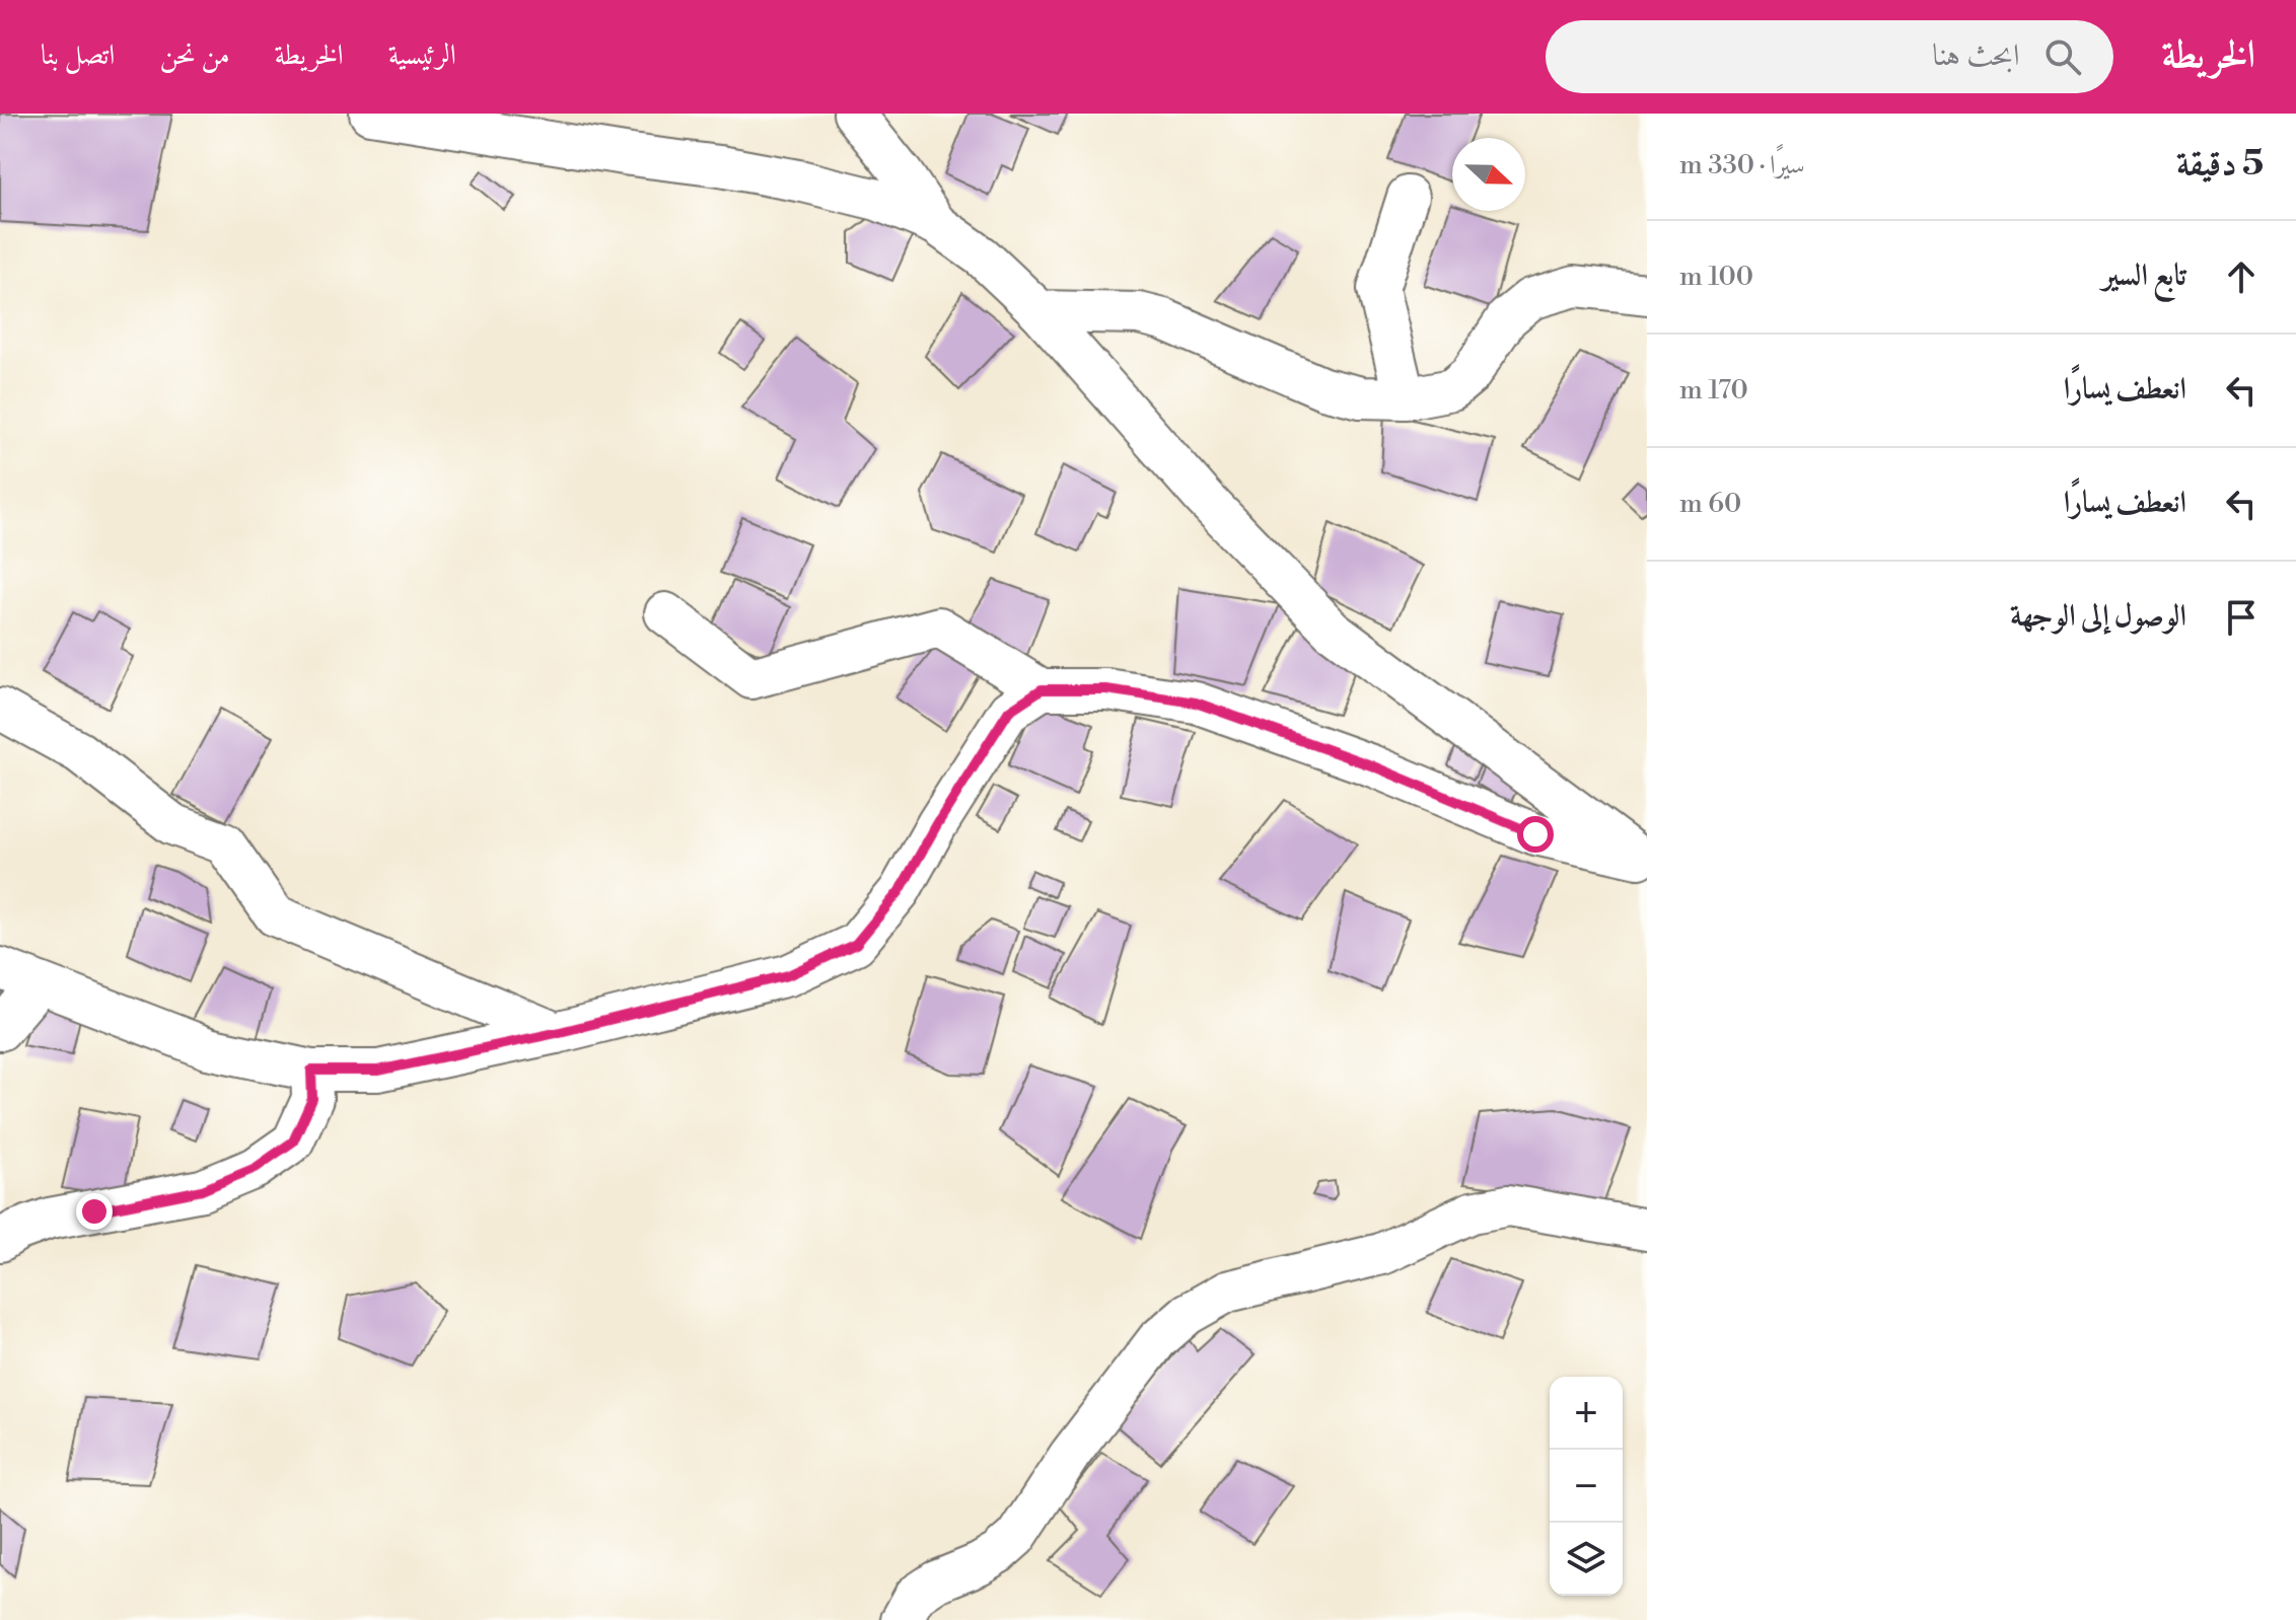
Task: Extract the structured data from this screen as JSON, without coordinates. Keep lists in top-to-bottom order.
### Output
{
  "north": "right",
  "page": {
    "header": "الخريطة",
    "search": "ابحث هنا",
    "nav": [
      "الرئيسية",
      "الخريطة",
      "من نحن",
      "اتصل بنا"
    ],
    "heading": ["5 دقيقة", "سيرًا · 330 m"],
    "list": [
      ["تابع السير", "100 m"],
      ["انعطف يسارًا", "170 m"],
      ["انعطف يسارًا", "60 m"],
      "الوصول إلى الوجهة"
    ],
    "map_buttons": ["+", "−"]
  }
}
